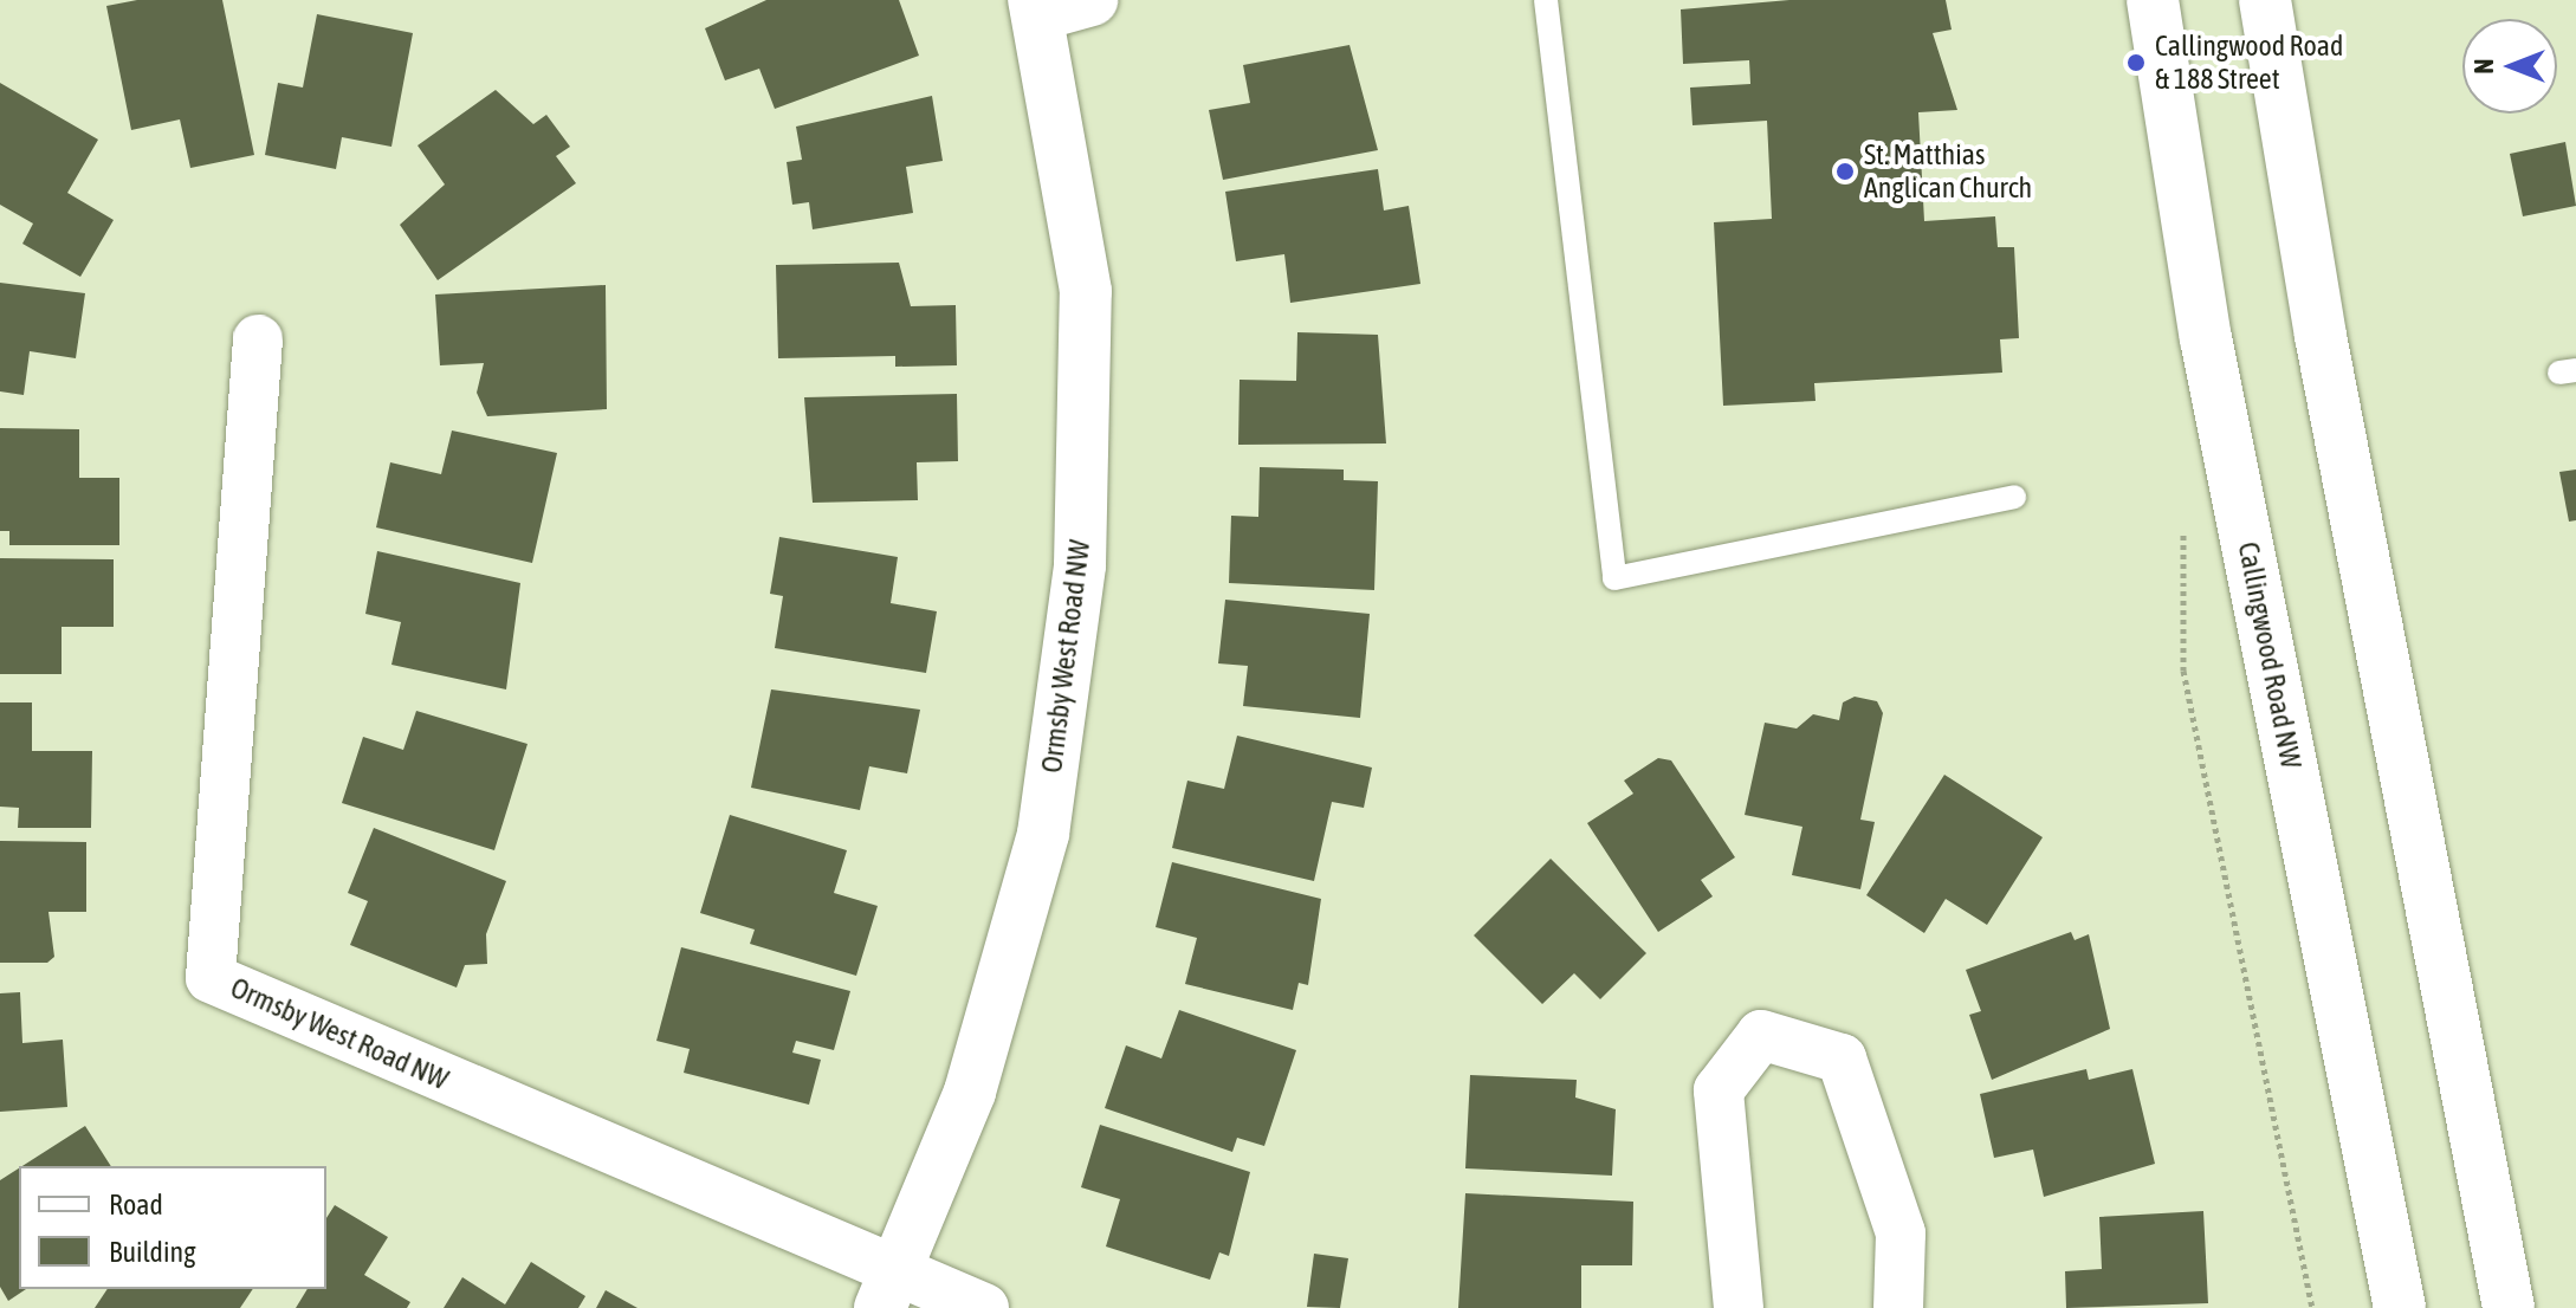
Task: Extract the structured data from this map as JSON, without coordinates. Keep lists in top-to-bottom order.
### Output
{
  "streets": {
    "main road": ["Callingwood Road NW", "Ormsby West Road NW"]
  },
  "places": ["Callingwood Road & 188 Street", "St. Matthias Anglican Church"],
  "legend": ["Road", "Building"],
  "north": "left"
}
